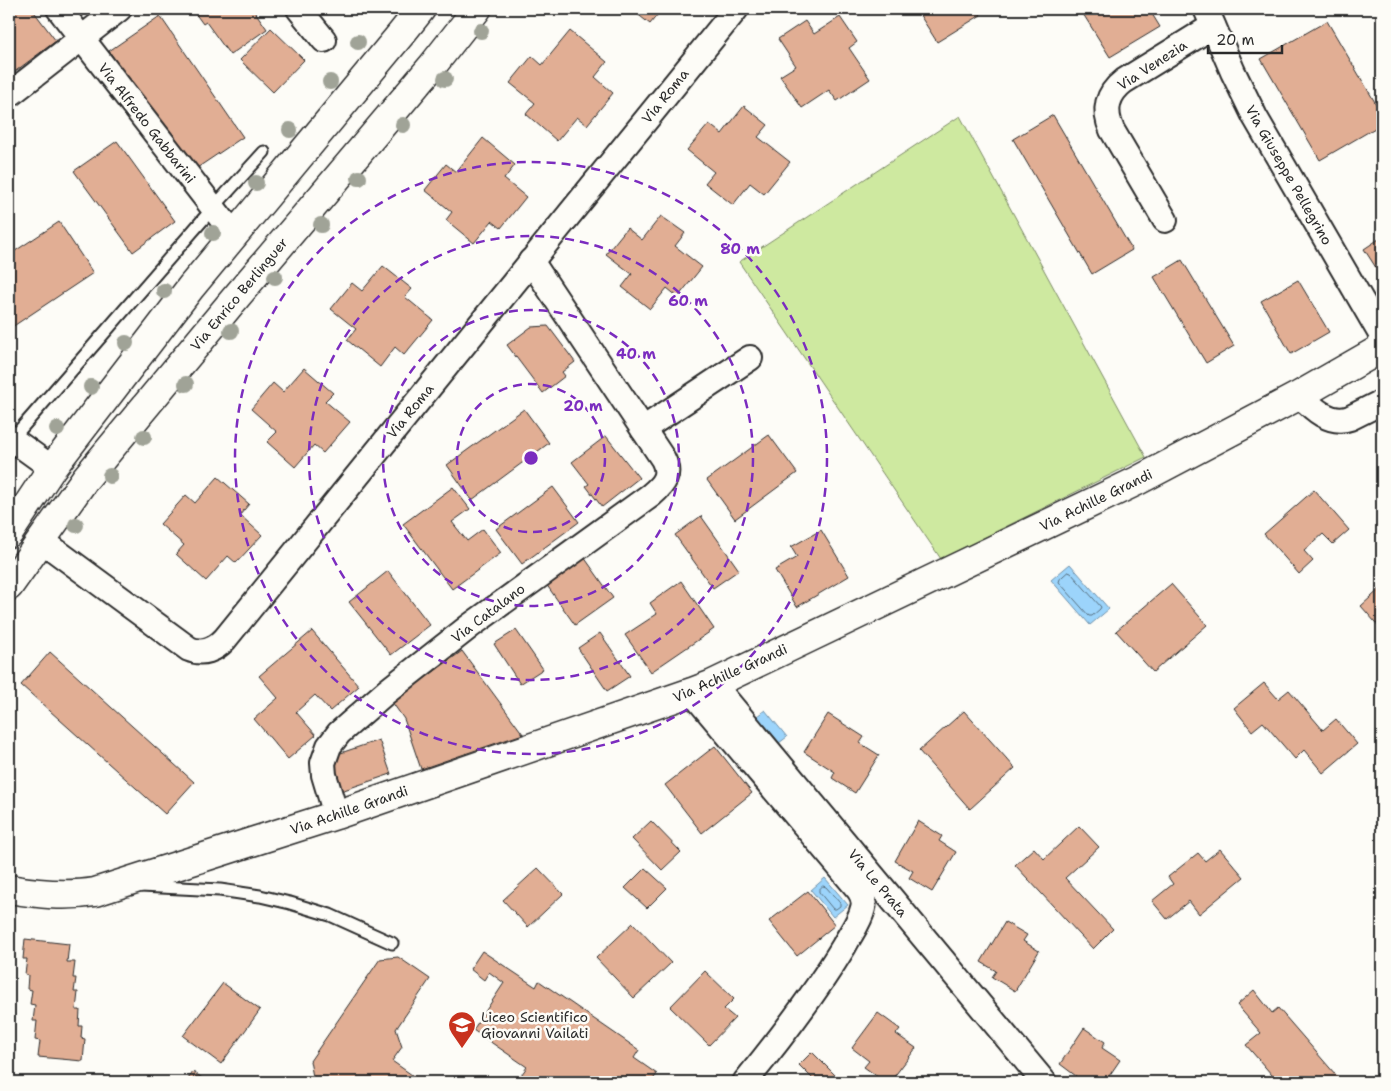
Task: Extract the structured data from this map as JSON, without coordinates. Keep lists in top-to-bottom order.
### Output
{
  "streets": {
    "street": [
      "Via Venezia",
      "Via Roma",
      "Via Alfredo Gabbarini",
      "Via Giuseppe Pellegrino",
      "Via Enrico Berlinguer",
      "Via Achille Grandi",
      "Via Catalano",
      "Via Le Prata"
    ]
  },
  "crossings": [
    ["Via Venezia", "Via Giuseppe Pellegrino"],
    ["Via Roma", "Via Enrico Berlinguer"],
    ["Via Roma", "Via Catalano"],
    ["Via Achille Grandi", "Via Catalano"],
    ["Via Achille Grandi", "Via Le Prata"]
  ],
  "places": {
    "school or university": ["Liceo Scientifico Giovanni Vailati"]
  },
  "scale_bar": "20 m",
  "rings": [
    "80 m",
    "60 m",
    "40 m",
    "20 m"
  ]
}
